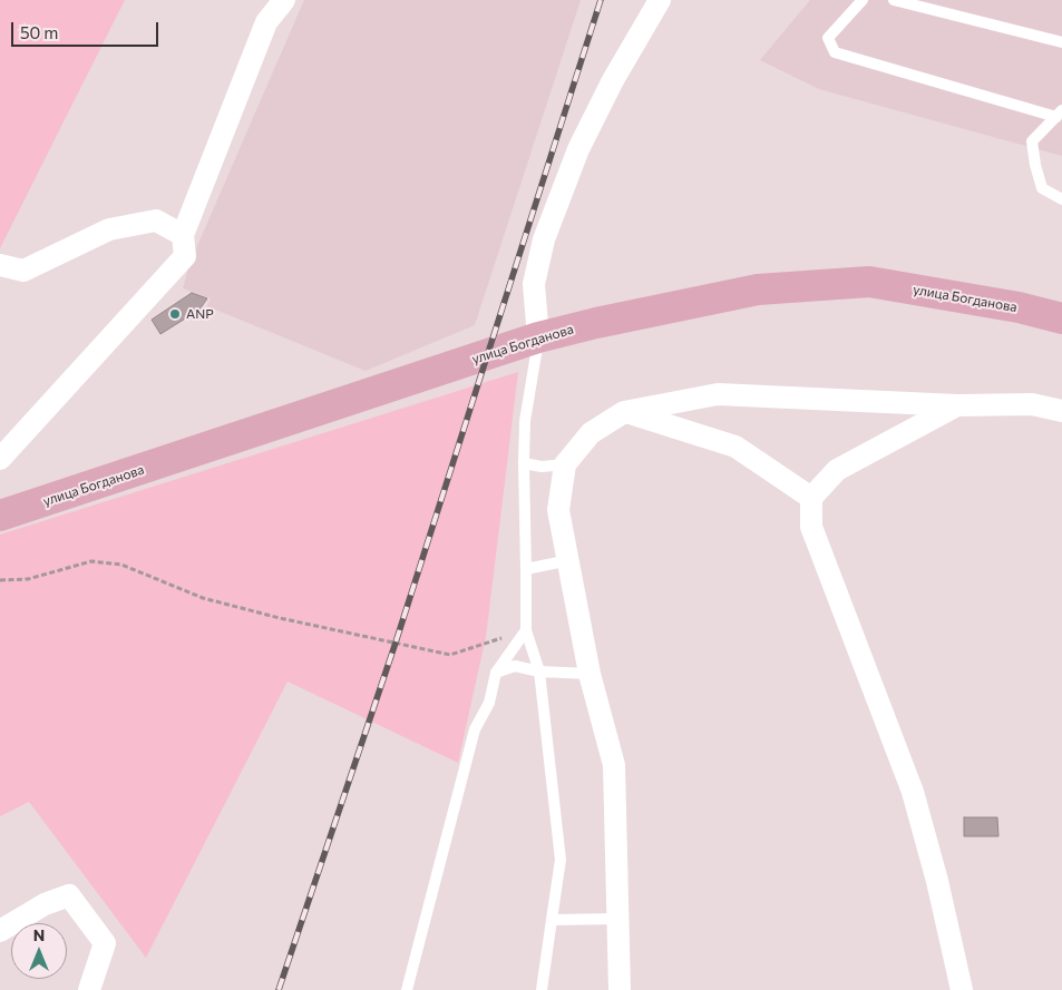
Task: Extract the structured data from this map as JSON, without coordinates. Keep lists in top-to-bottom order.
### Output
{
  "streets": {
    "main road": ["улица Богданова"]
  },
  "places": ["ANP"],
  "scale_bar": "50 m",
  "north": "top"
}
